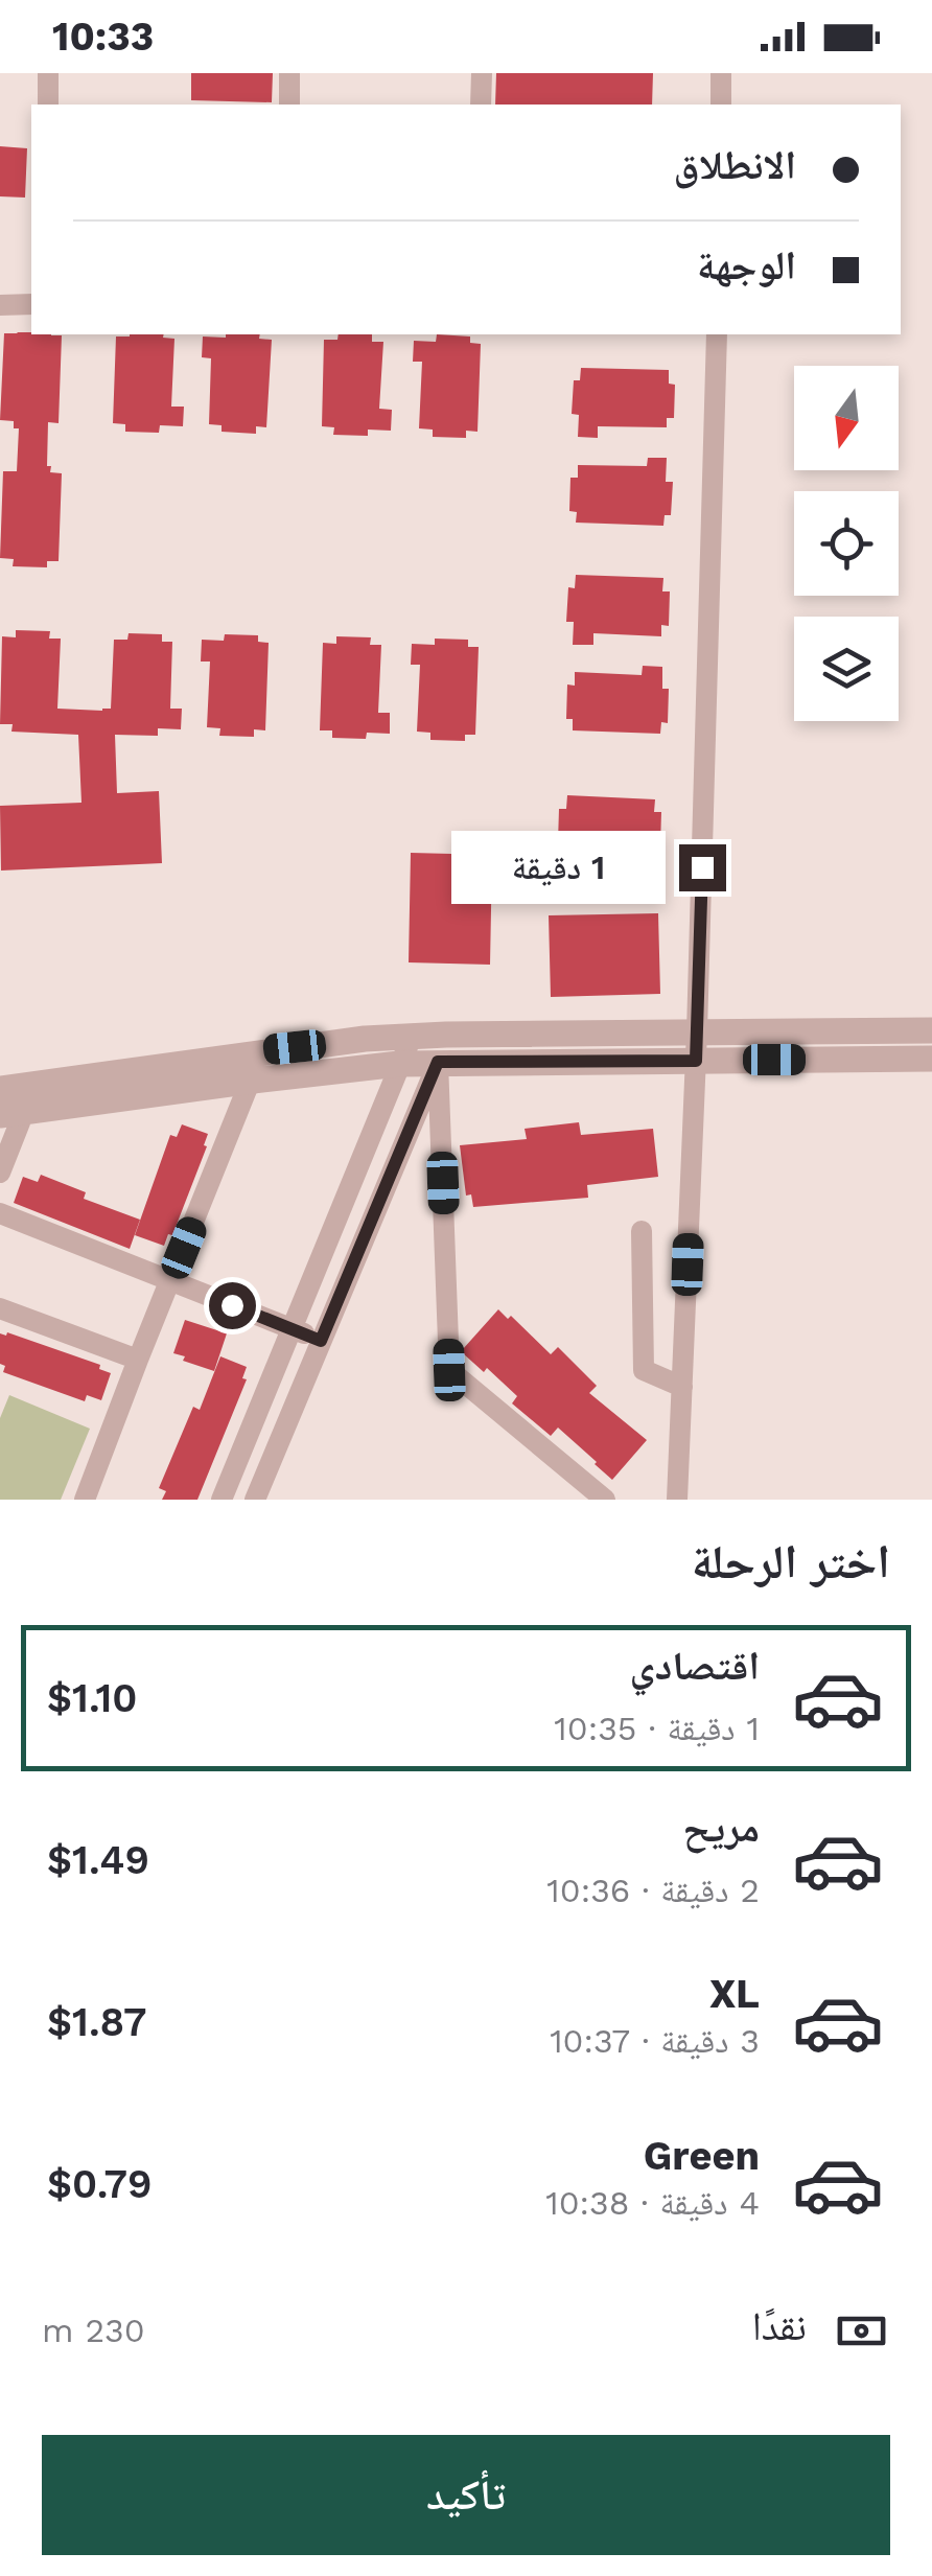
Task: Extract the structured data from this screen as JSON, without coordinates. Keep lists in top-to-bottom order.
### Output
{
  "north": "bottom",
  "page": {
    "status": "10:33",
    "banner": ["الانطلاق", "الوجهة"],
    "bubble": "1 دقيقة",
    "heading": "اختر الرحلة",
    "list": [
      {
        "name": "اقتصادي",
        "note": "1 دقيقة · 10:35",
        "value": "$1.10"
      },
      {
        "name": "مريح",
        "note": "2 دقيقة · 10:36",
        "value": "$1.49"
      },
      {
        "name": "XL",
        "note": "3 دقيقة · 10:37",
        "value": "$1.87"
      },
      {
        "name": "Green",
        "note": "4 دقيقة · 10:38",
        "value": "$0.79"
      }
    ],
    "pay": ["نقدًا", "230 m"],
    "buttons": "تأكيد"
  }
}
